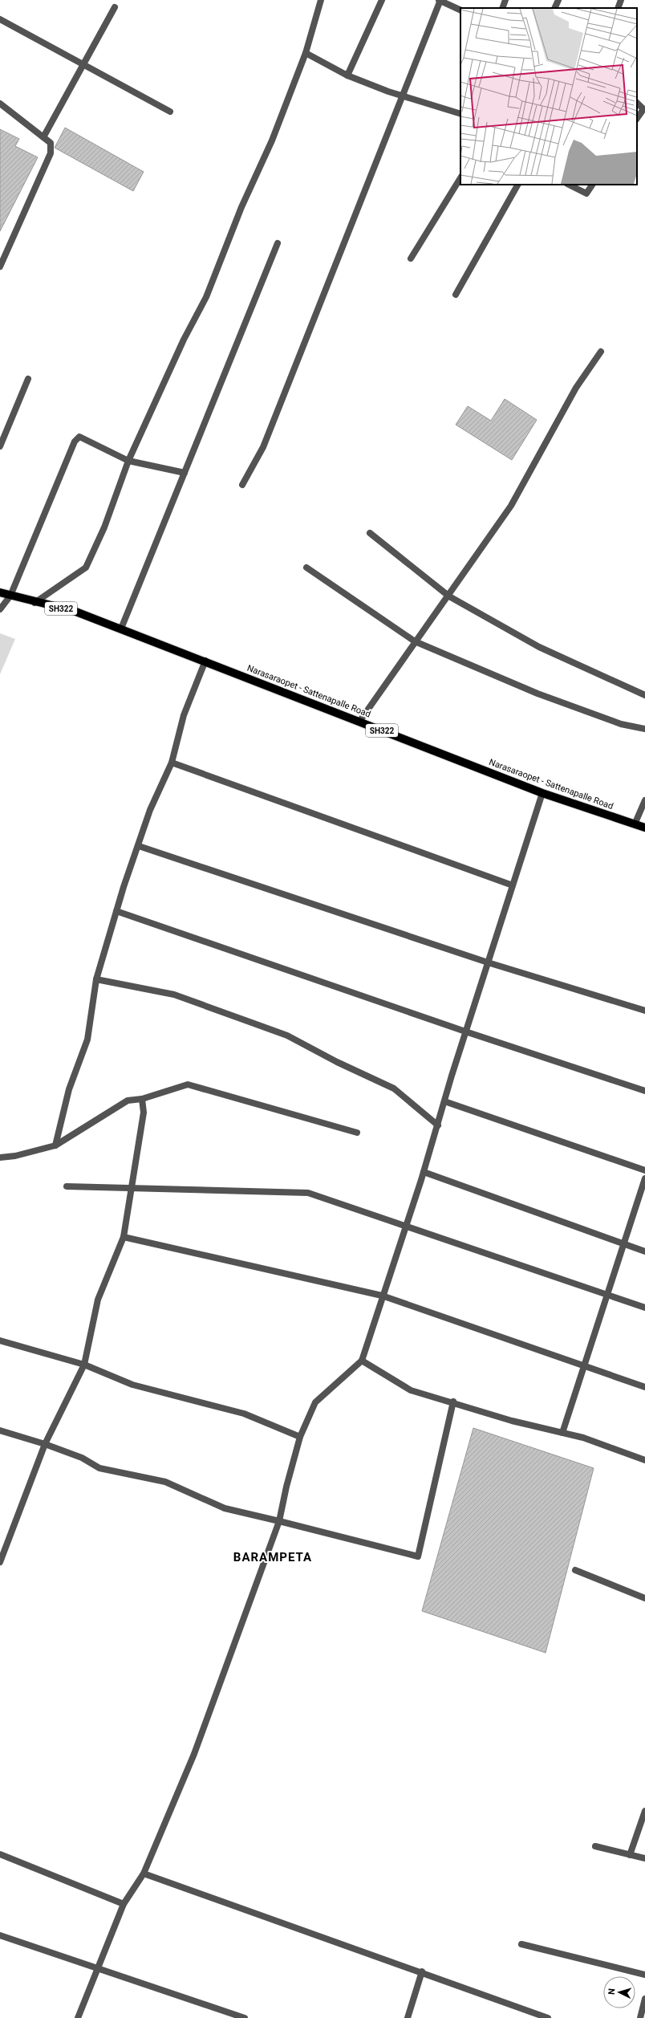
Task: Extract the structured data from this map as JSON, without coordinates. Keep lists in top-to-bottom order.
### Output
{
  "streets": {
    "main road": ["SH322", "Narasaraopet - Sattenapalle Road"]
  },
  "districts": ["BARAMPETA"],
  "north": "left"
}
